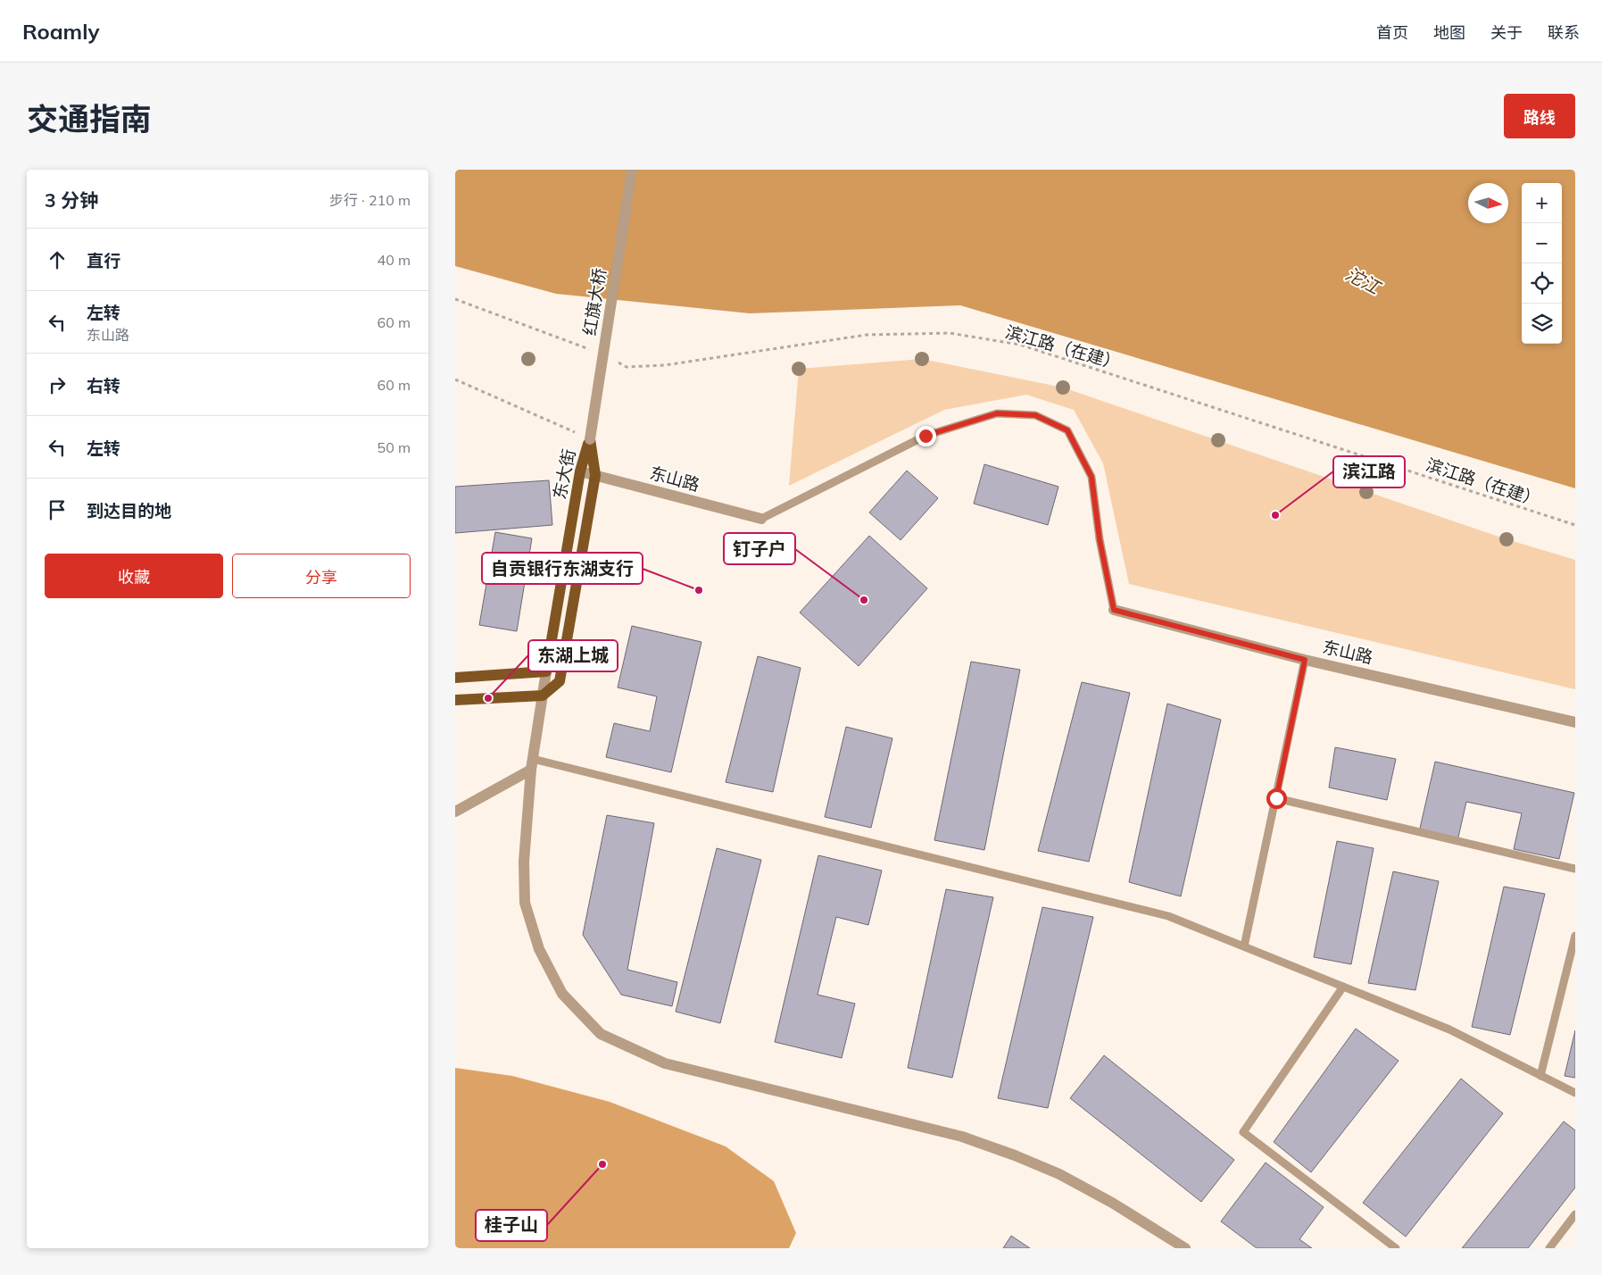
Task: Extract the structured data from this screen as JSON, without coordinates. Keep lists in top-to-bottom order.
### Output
{
  "streets": {
    "main road": ["东大街"],
    "street": ["红旗大桥", "东山路"],
    "path": ["滨江路（在建）"]
  },
  "crossings": [
    ["红旗大桥", "东大街"],
    ["东大街", "东山路"]
  ],
  "water": ["沱江"],
  "places": [
    "滨江路",
    "自贡银行东湖支行",
    "钉子户",
    "东湖上城",
    "桂子山"
  ],
  "north": "right",
  "page": {
    "header": "Roamly",
    "nav": [
      "首页",
      "地图",
      "关于",
      "联系"
    ],
    "title": "交通指南",
    "buttons": [
      "路线",
      ["收藏", "分享"]
    ],
    "heading": ["3 分钟", "步行 · 210 m"],
    "map_buttons": ["+", "−"],
    "list": [
      ["直行", "40 m"],
      ["左转", "东山路", "60 m"],
      ["右转", "60 m"],
      ["左转", "50 m"],
      "到达目的地"
    ]
  }
}
